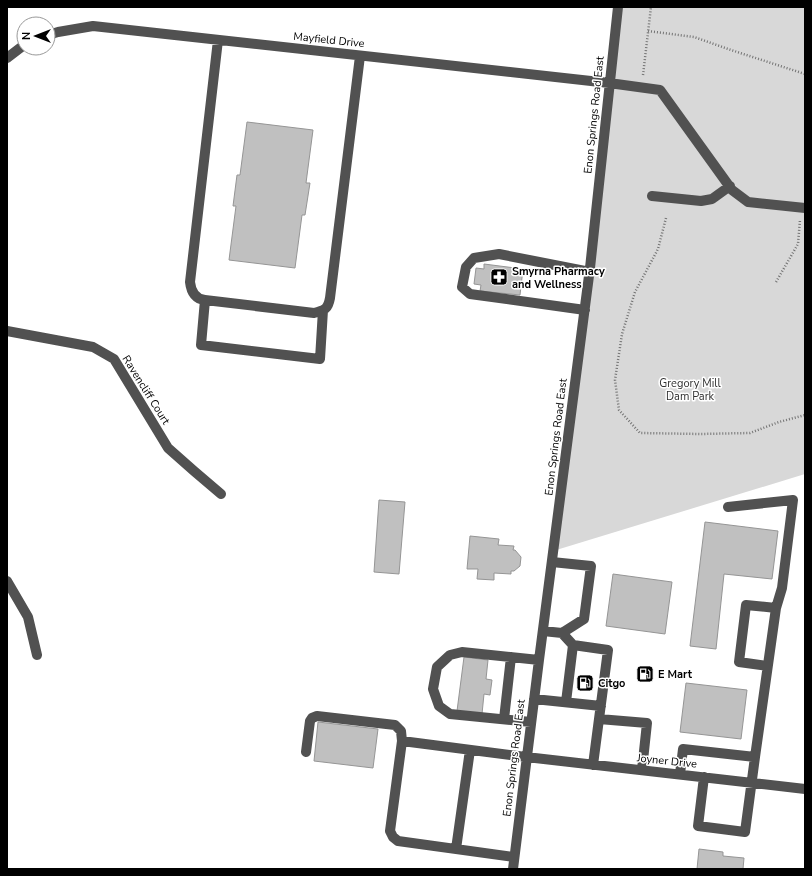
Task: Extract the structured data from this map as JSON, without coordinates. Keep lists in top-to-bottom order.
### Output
{
  "streets": {
    "street": [
      "Mayfield Drive",
      "Enon Springs Road East",
      "Ravencliff Court",
      "Joyner Drive"
    ]
  },
  "crossings": [
    ["Mayfield Drive", "Enon Springs Road East"],
    ["Enon Springs Road East", "Joyner Drive"]
  ],
  "parks": ["Gregory Mill Dam Park"],
  "places": {
    "pharmacy": ["Smyrna Pharmacy and Wellness"],
    "fuel station": ["E Mart", "Citgo"]
  },
  "north": "left"
}
